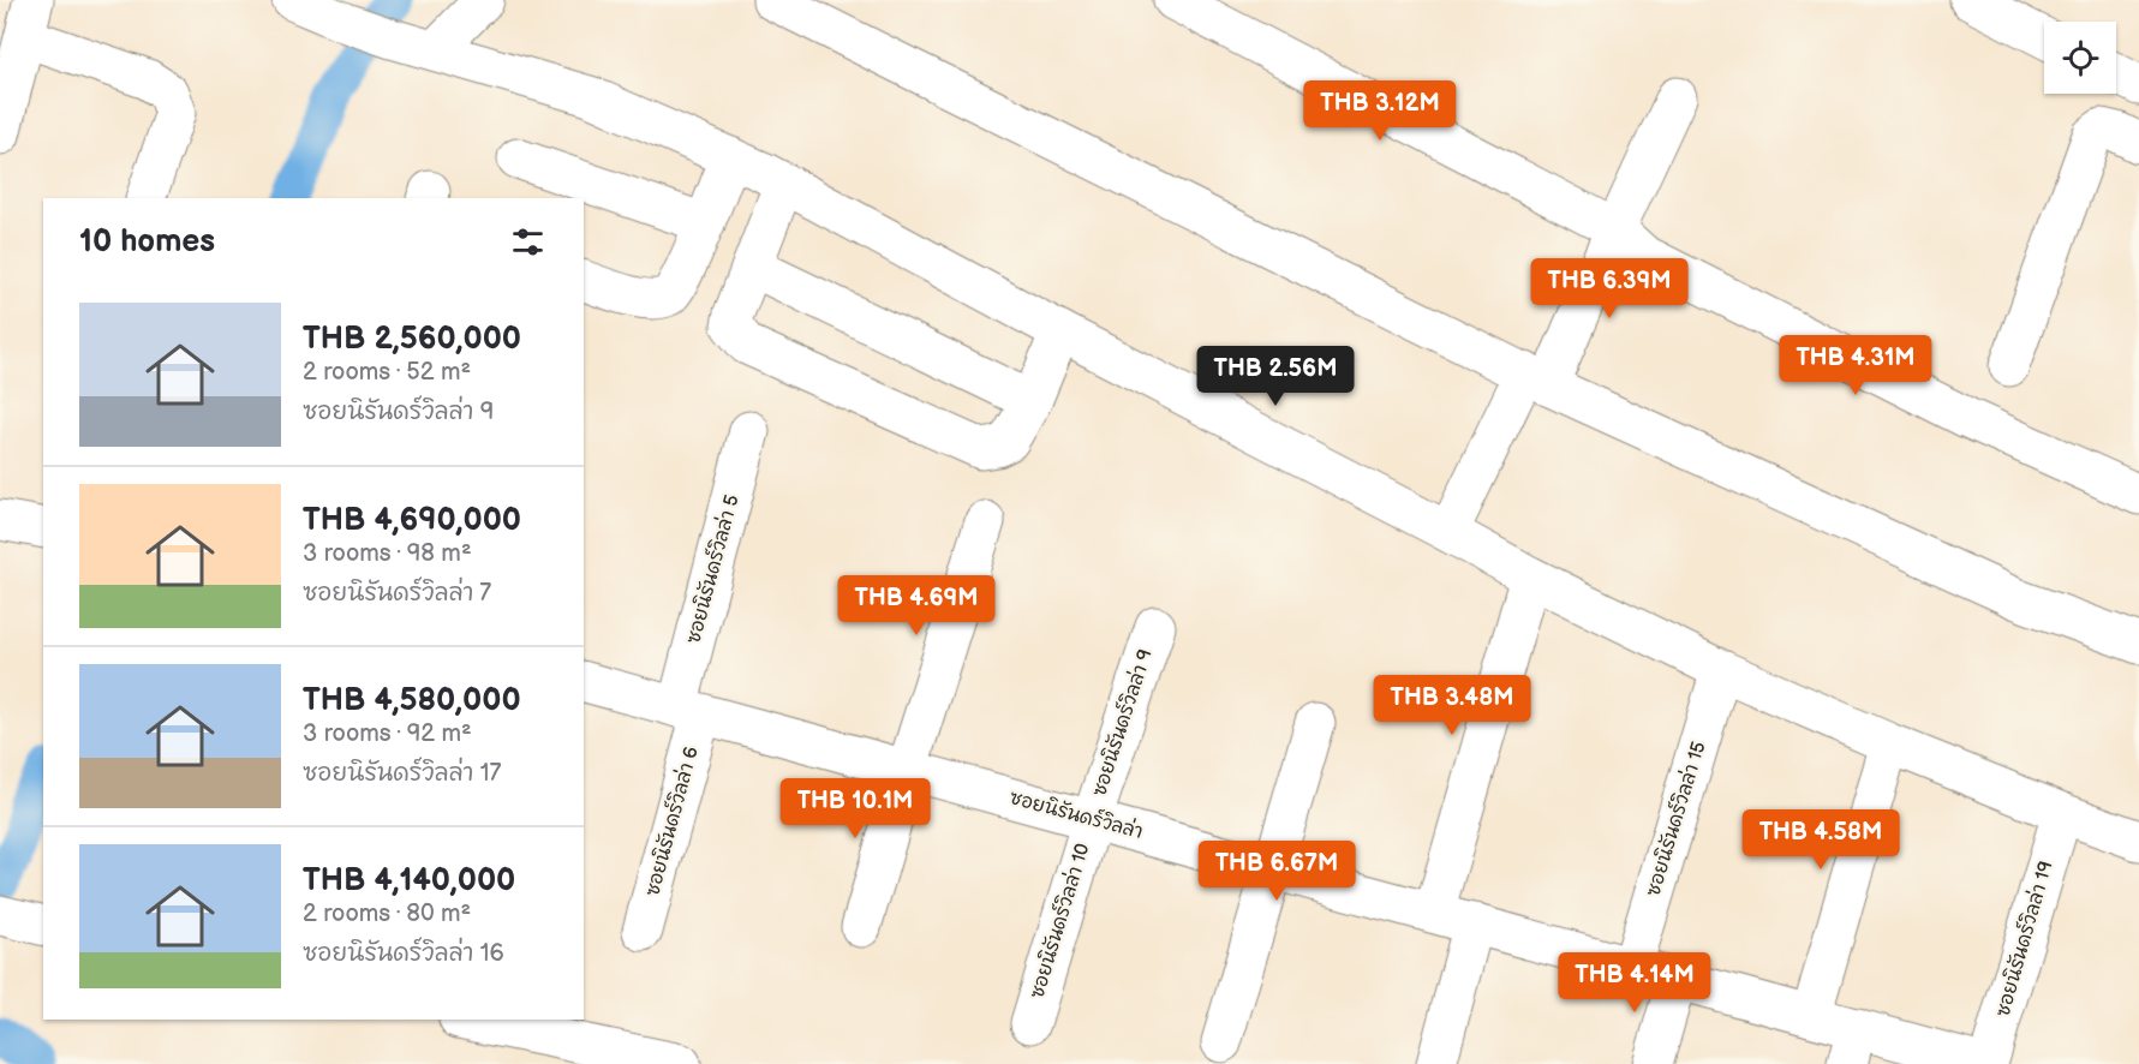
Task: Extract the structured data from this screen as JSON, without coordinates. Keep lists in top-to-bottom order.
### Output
{
  "streets": {
    "street": [
      "ซอยนิรันดร์วิลล่า 5",
      "ซอยนิรันดร์วิลล่า 9",
      "ซอยนิรันดร์วิลล่า",
      "ซอยนิรันดร์วิลล่า 15",
      "ซอยนิรันดร์วิลล่า 6",
      "ซอยนิรันดร์วิลล่า 10",
      "ซอยนิรันดร์วิลล่า 19"
    ]
  },
  "crossings": [
    ["ซอยนิรันดร์วิลล่า 5", "ซอยนิรันดร์วิลล่า"],
    ["ซอยนิรันดร์วิลล่า 5", "ซอยนิรันดร์วิลล่า 6"],
    ["ซอยนิรันดร์วิลล่า 9", "ซอยนิรันดร์วิลล่า"],
    ["ซอยนิรันดร์วิลล่า 9", "ซอยนิรันดร์วิลล่า 10"],
    ["ซอยนิรันดร์วิลล่า", "ซอยนิรันดร์วิลล่า 15"],
    ["ซอยนิรันดร์วิลล่า", "ซอยนิรันดร์วิลล่า 6"],
    ["ซอยนิรันดร์วิลล่า", "ซอยนิรันดร์วิลล่า 10"],
    ["ซอยนิรันดร์วิลล่า", "ซอยนิรันดร์วิลล่า 19"]
  ],
  "page": {
    "price": [
      "THB 3.12M",
      "THB 6.39M",
      "THB 4.31M",
      "THB 2.56M",
      "THB 4.69M",
      "THB 3.48M",
      "THB 10.1M",
      "THB 4.58M",
      "THB 6.67M",
      "THB 4.14M"
    ],
    "heading": "10 homes",
    "list": [
      {
        "name": "THB 2,560,000",
        "note": "2 rooms · 52 m² · ซอยนิรันดร์วิลล่า 9"
      },
      {
        "name": "THB 4,690,000",
        "note": "3 rooms · 98 m² · ซอยนิรันดร์วิลล่า 7"
      },
      {
        "name": "THB 4,580,000",
        "note": "3 rooms · 92 m² · ซอยนิรันดร์วิลล่า 17"
      },
      {
        "name": "THB 4,140,000",
        "note": "2 rooms · 80 m² · ซอยนิรันดร์วิลล่า 16"
      }
    ]
  }
}
